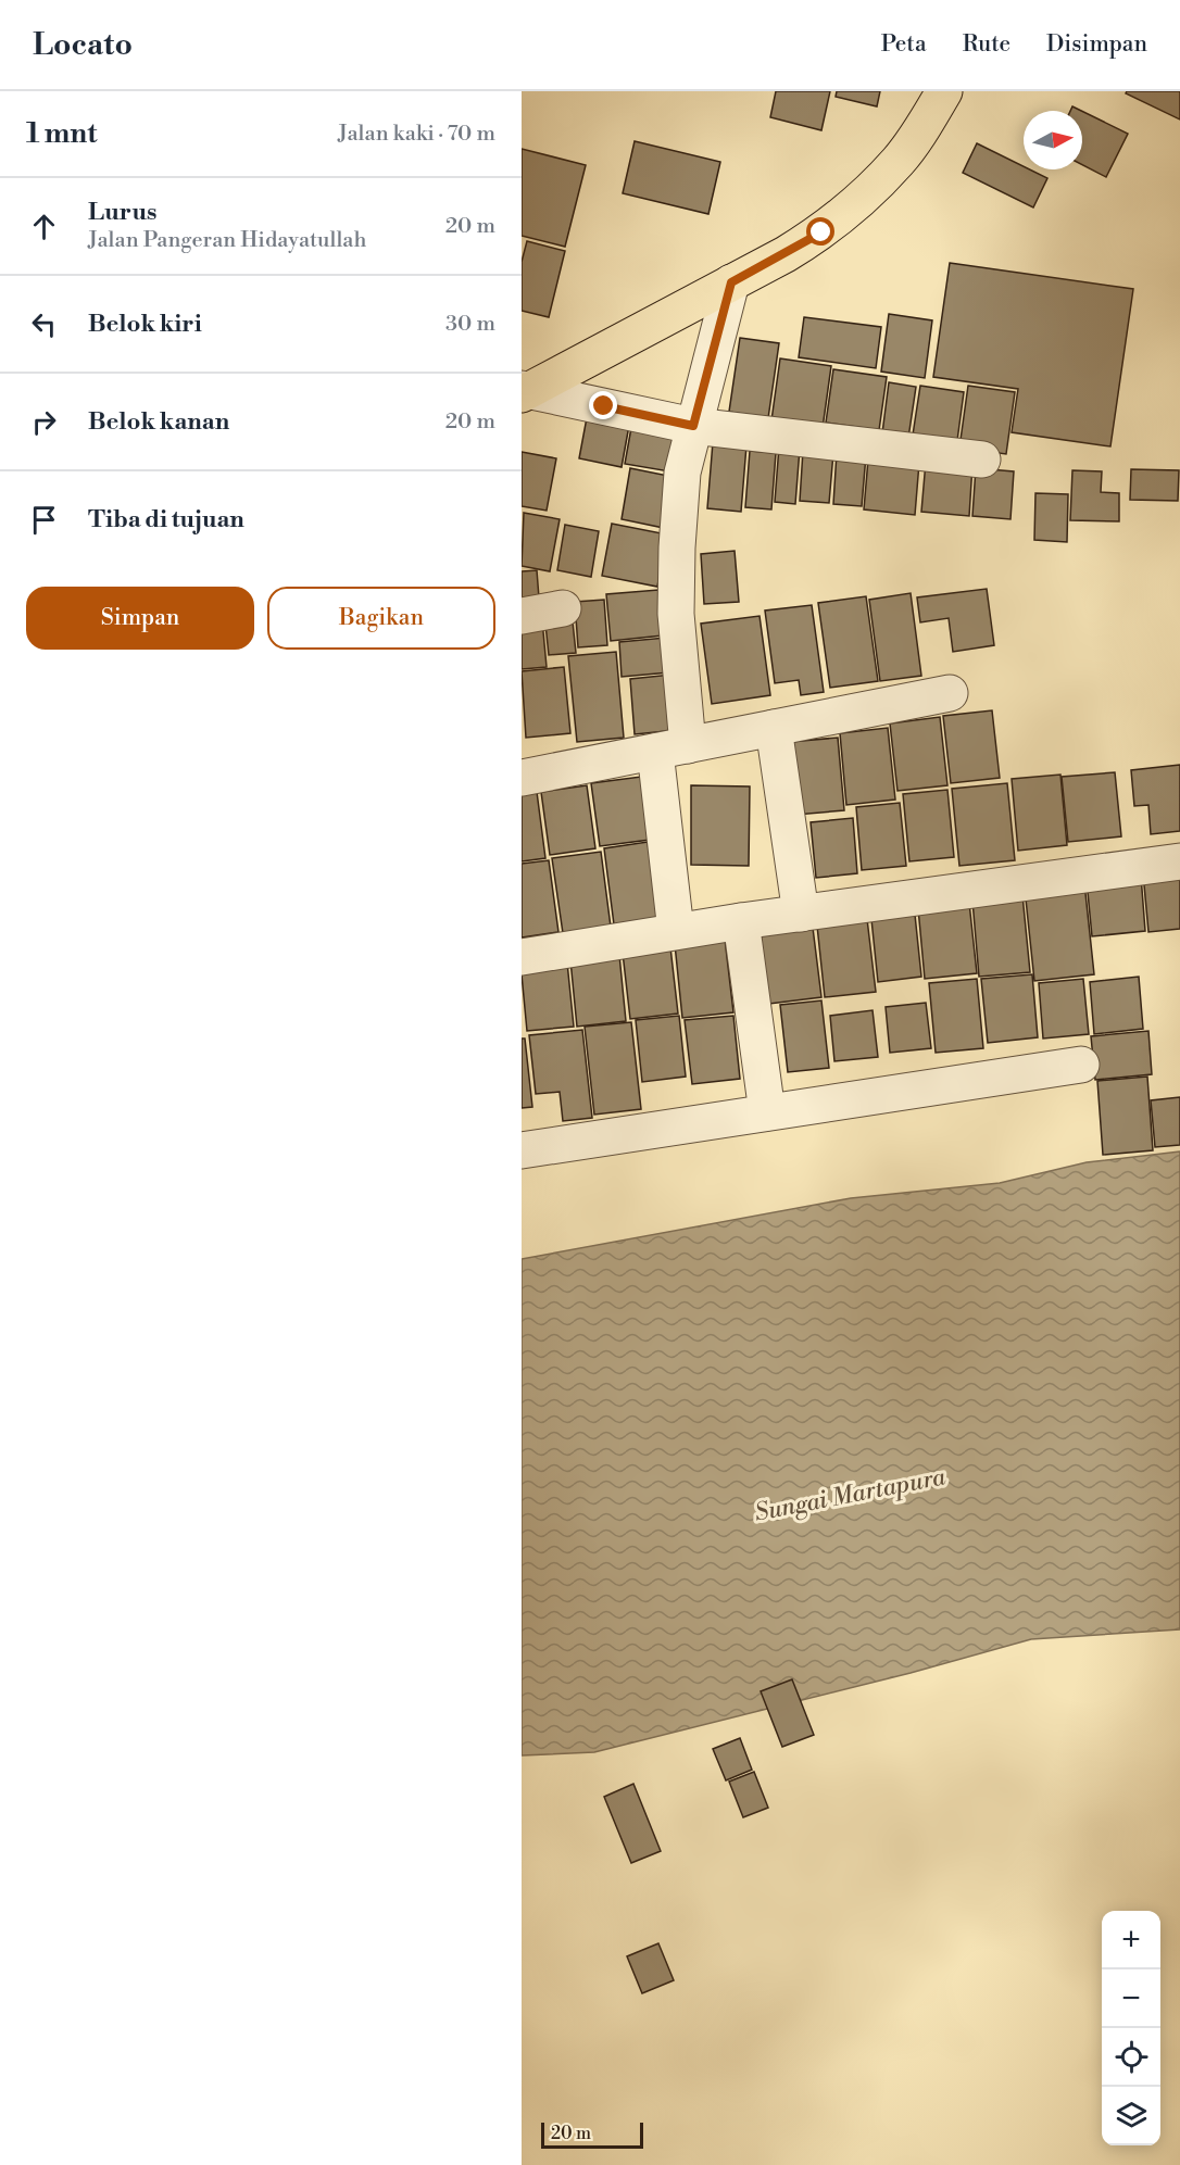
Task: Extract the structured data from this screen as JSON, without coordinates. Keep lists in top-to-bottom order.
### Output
{
  "water": ["Sungai Martapura"],
  "scale_bar": "20 m",
  "north": "right",
  "page": {
    "header": "Locato",
    "nav": ["Peta", "Rute", "Disimpan"],
    "heading": ["1 mnt", "Jalan kaki · 70 m"],
    "list": [
      ["Lurus", "Jalan Pangeran Hidayatullah", "20 m"],
      ["Belok kiri", "30 m"],
      ["Belok kanan", "20 m"],
      "Tiba di tujuan"
    ],
    "buttons": ["Simpan", "Bagikan"],
    "map_buttons": ["+", "−"],
    "scale": "20 m"
  }
}
